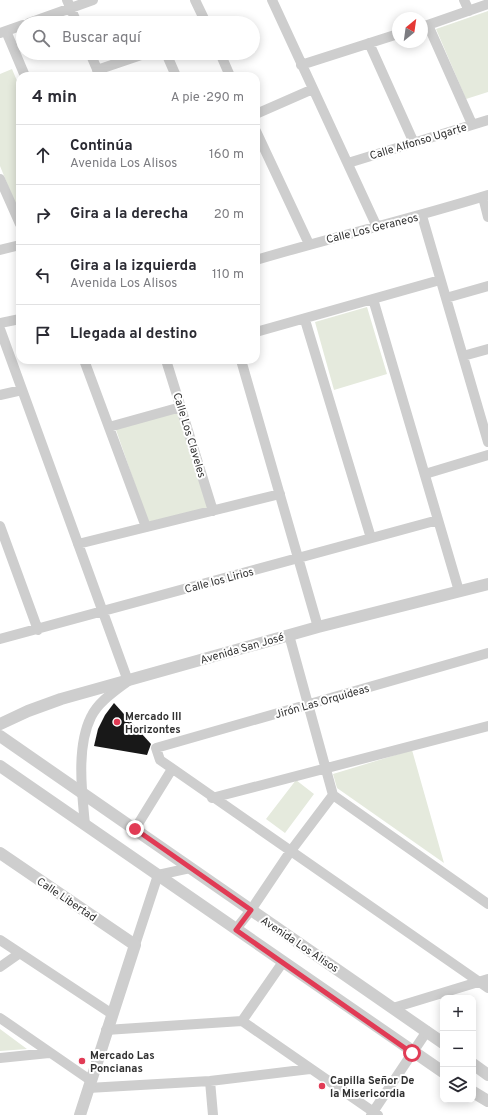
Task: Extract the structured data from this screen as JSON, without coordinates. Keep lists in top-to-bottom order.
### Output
{
  "streets": {
    "street": [
      "Calle Alfonso Ugarte",
      "Calle Los Geraneos",
      "Calle Los Claveles",
      "Calle los Lirios",
      "Avenida San José",
      "Jirón Las Orquideas",
      "Calle Libertad",
      "Avenida Los Alisos"
    ]
  },
  "places": ["Mercado III Horizontes", "Mercado Las Poncianas", "Capilla Señor De la Misericordia"],
  "north": "top right",
  "page": {
    "search": "Buscar aquí",
    "heading": ["4 min", "A pie · 290 m"],
    "list": [
      ["Continúa", "Avenida Los Alisos", "160 m"],
      ["Gira a la derecha", "20 m"],
      ["Gira a la izquierda", "Avenida Los Alisos", "110 m"],
      "Llegada al destino"
    ],
    "map_buttons": ["+", "−"]
  }
}
